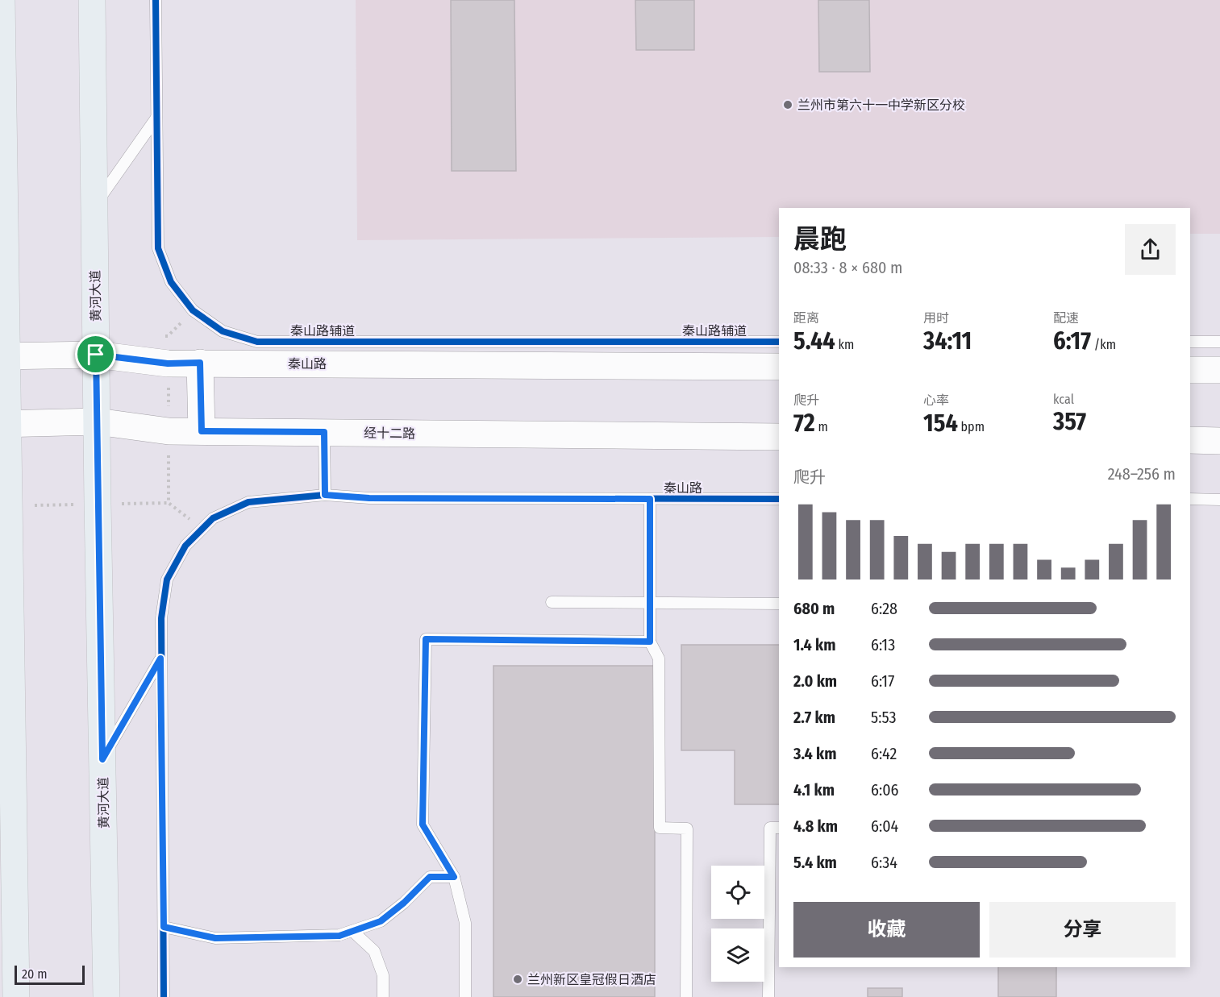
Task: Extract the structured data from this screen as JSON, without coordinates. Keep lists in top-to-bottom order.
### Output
{
  "streets": {
    "main road": ["黄河大道"],
    "street": ["秦山路", "经十二路"],
    "lane": ["秦山路辅道"]
  },
  "crossings": [
    ["黄河大道", "秦山路"],
    ["黄河大道", "经十二路"]
  ],
  "places": ["兰州市第六十一中学新区分校", "兰州新区皇冠假日酒店"],
  "scale_bar": "20 m",
  "page": {
    "heading": ["晨跑", "08:33 · 8 × 680 m"],
    "stats": [
      ["距离", "5.44 km"],
      ["用时", "34:11"],
      ["配速", "6:17 /km"],
      ["爬升", "72 m"],
      ["心率", "154 bpm"],
      ["kcal", "357"]
    ],
    "chart": ["爬升", "248–256 m"],
    "list": [
      {
        "name": "680 m",
        "note": "6:28"
      },
      {
        "name": "1.4 km",
        "note": "6:13"
      },
      {
        "name": "2.0 km",
        "note": "6:17"
      },
      {
        "name": "2.7 km",
        "note": "5:53"
      },
      {
        "name": "3.4 km",
        "note": "6:42"
      },
      {
        "name": "4.1 km",
        "note": "6:06"
      },
      {
        "name": "4.8 km",
        "note": "6:04"
      },
      {
        "name": "5.4 km",
        "note": "6:34"
      }
    ],
    "buttons": ["收藏", "分享"],
    "scale": "20 m"
  }
}
